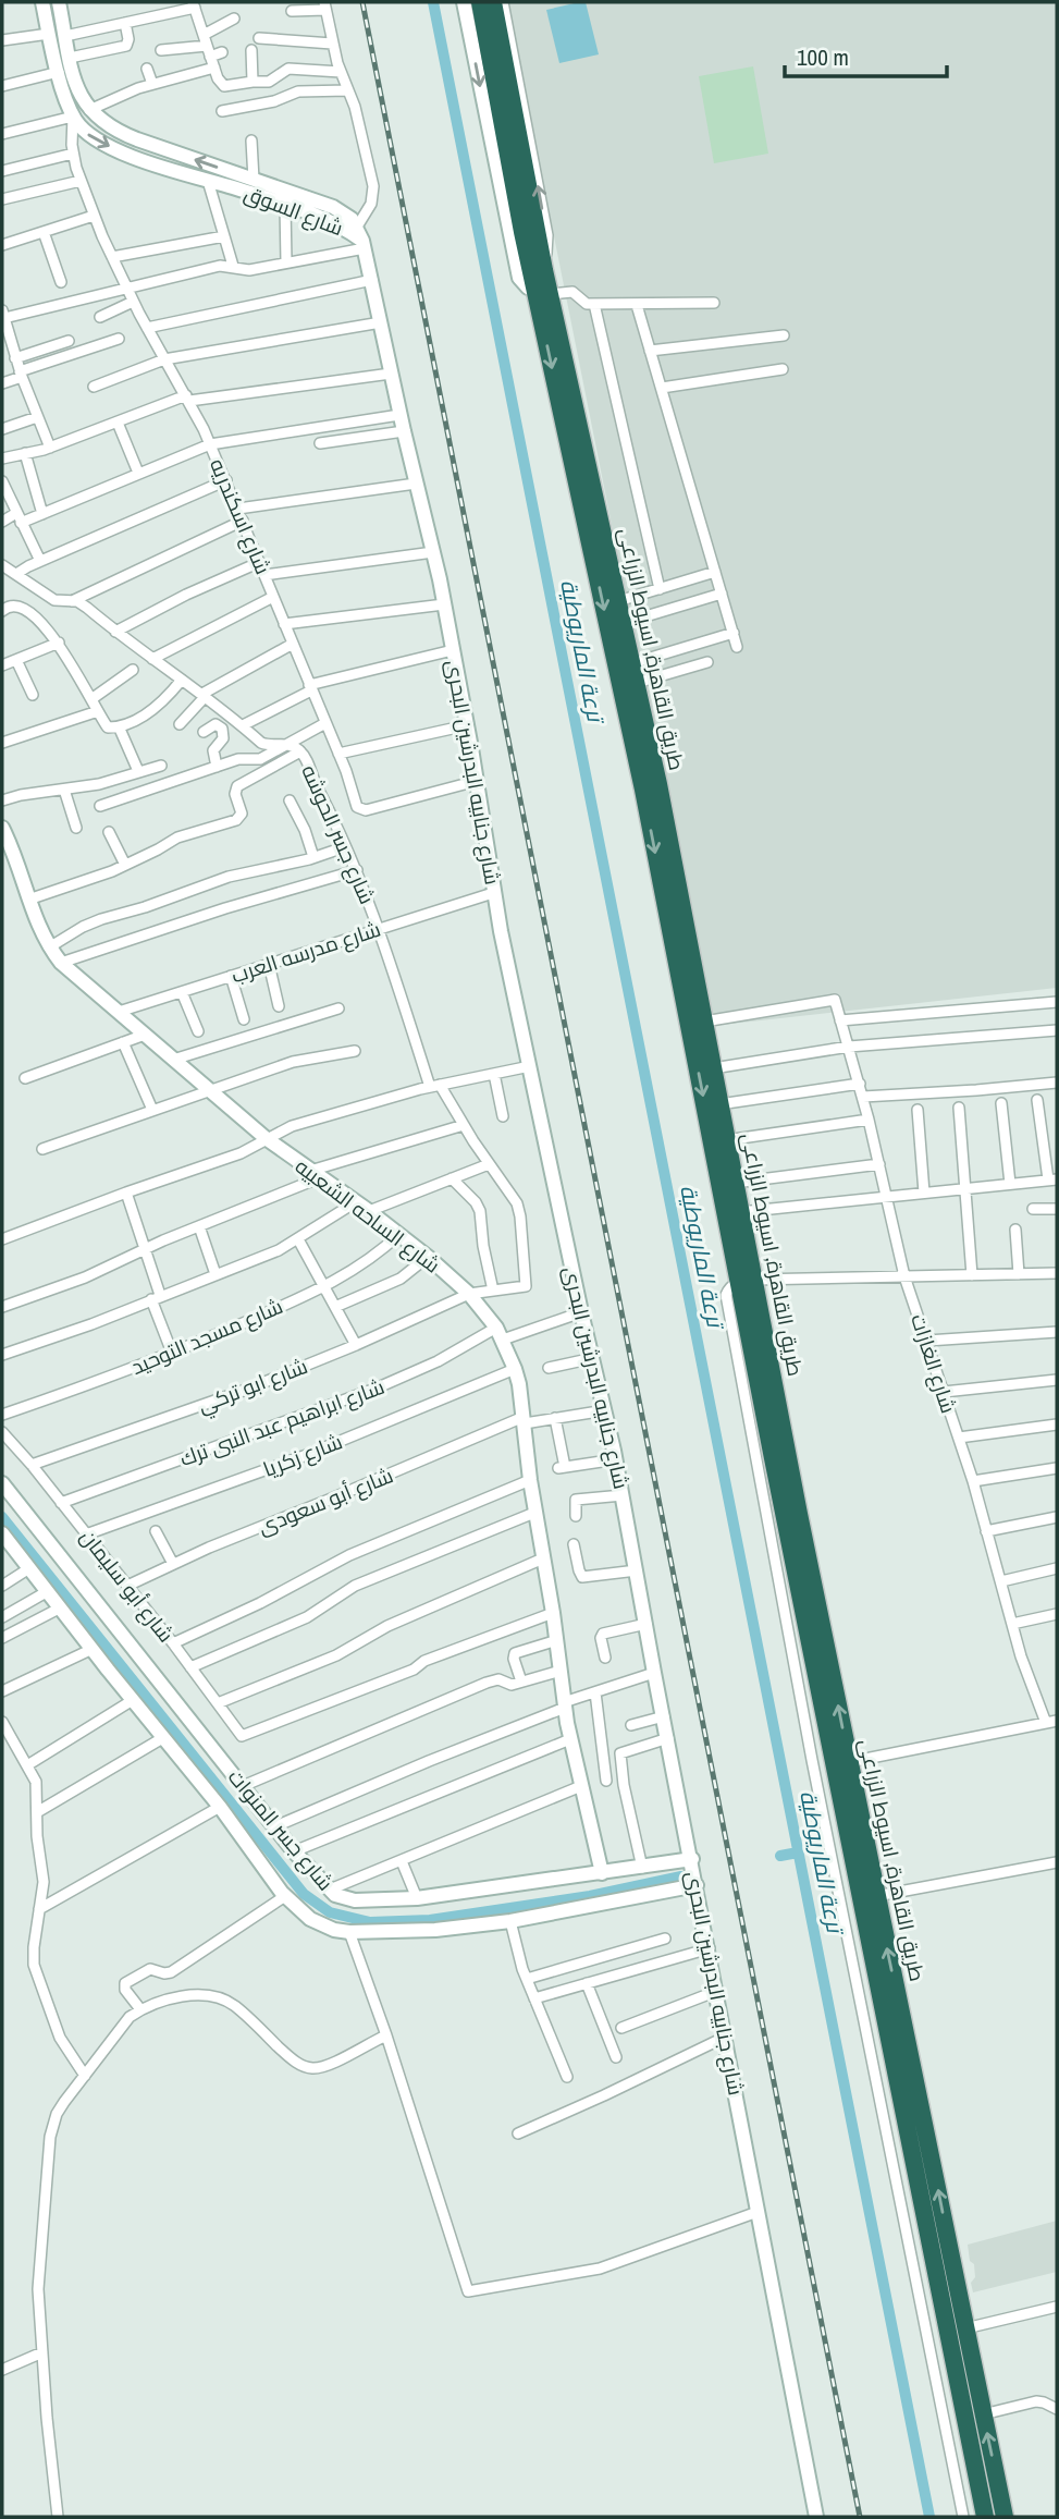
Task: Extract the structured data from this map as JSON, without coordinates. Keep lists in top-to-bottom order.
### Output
{
  "streets": {
    "highway": ["طريق القاهرة, اسيوط الزراعى"],
    "street": [
      "شارع السوق",
      "شارع اسكندريه",
      "شارع جنابيه البدرشين البحرى",
      "شارع جسر الحوشه",
      "شارع مدرسه العرب",
      "شارع الساحه الشعبيه",
      "شارع مسجد التوحيد",
      "شارع الغازات",
      "شارع ابو تركي",
      "شارع ابراهيم عبد النبى ترك",
      "شارع زكريا",
      "شارع أبو سعودى",
      "شارع أبو سليمان",
      "شارع جسر المنوات"
    ]
  },
  "crossings": [
    ["شارع السوق", "شارع اسكندريه"],
    ["شارع السوق", "شارع جنابيه البدرشين البحرى"],
    ["شارع اسكندريه", "شارع جنابيه البدرشين البحرى"],
    ["طريق القاهرة, اسيوط الزراعى", "شارع الغازات"],
    ["شارع جنابيه البدرشين البحرى", "شارع مدرسه العرب"],
    ["شارع جنابيه البدرشين البحرى", "شارع ابراهيم عبد النبى ترك"],
    ["شارع جنابيه البدرشين البحرى", "شارع أبو سعودى"],
    ["شارع جنابيه البدرشين البحرى", "شارع جسر المنوات"],
    ["شارع جسر الحوشه", "شارع مدرسه العرب"],
    ["شارع جسر الحوشه", "شارع الساحه الشعبيه"],
    ["شارع جسر الحوشه", "شارع ابو تركي"],
    ["شارع مدرسه العرب", "شارع الساحه الشعبيه"],
    ["شارع الساحه الشعبيه", "شارع مسجد التوحيد"],
    ["شارع الساحه الشعبيه", "شارع ابو تركي"],
    ["شارع الساحه الشعبيه", "شارع ابراهيم عبد النبى ترك"],
    ["شارع الساحه الشعبيه", "شارع زكريا"],
    ["شارع الساحه الشعبيه", "شارع أبو سعودى"],
    ["شارع الساحه الشعبيه", "شارع أبو سليمان"],
    ["شارع الساحه الشعبيه", "شارع جسر المنوات"],
    ["شارع ابو تركي", "شارع أبو سليمان"],
    ["شارع ابراهيم عبد النبى ترك", "شارع أبو سليمان"],
    ["شارع زكريا", "شارع أبو سليمان"],
    ["شارع أبو سعودى", "شارع أبو سليمان"]
  ],
  "water": ["ترعة الماريوطية"],
  "scale_bar": "100 m"
}
